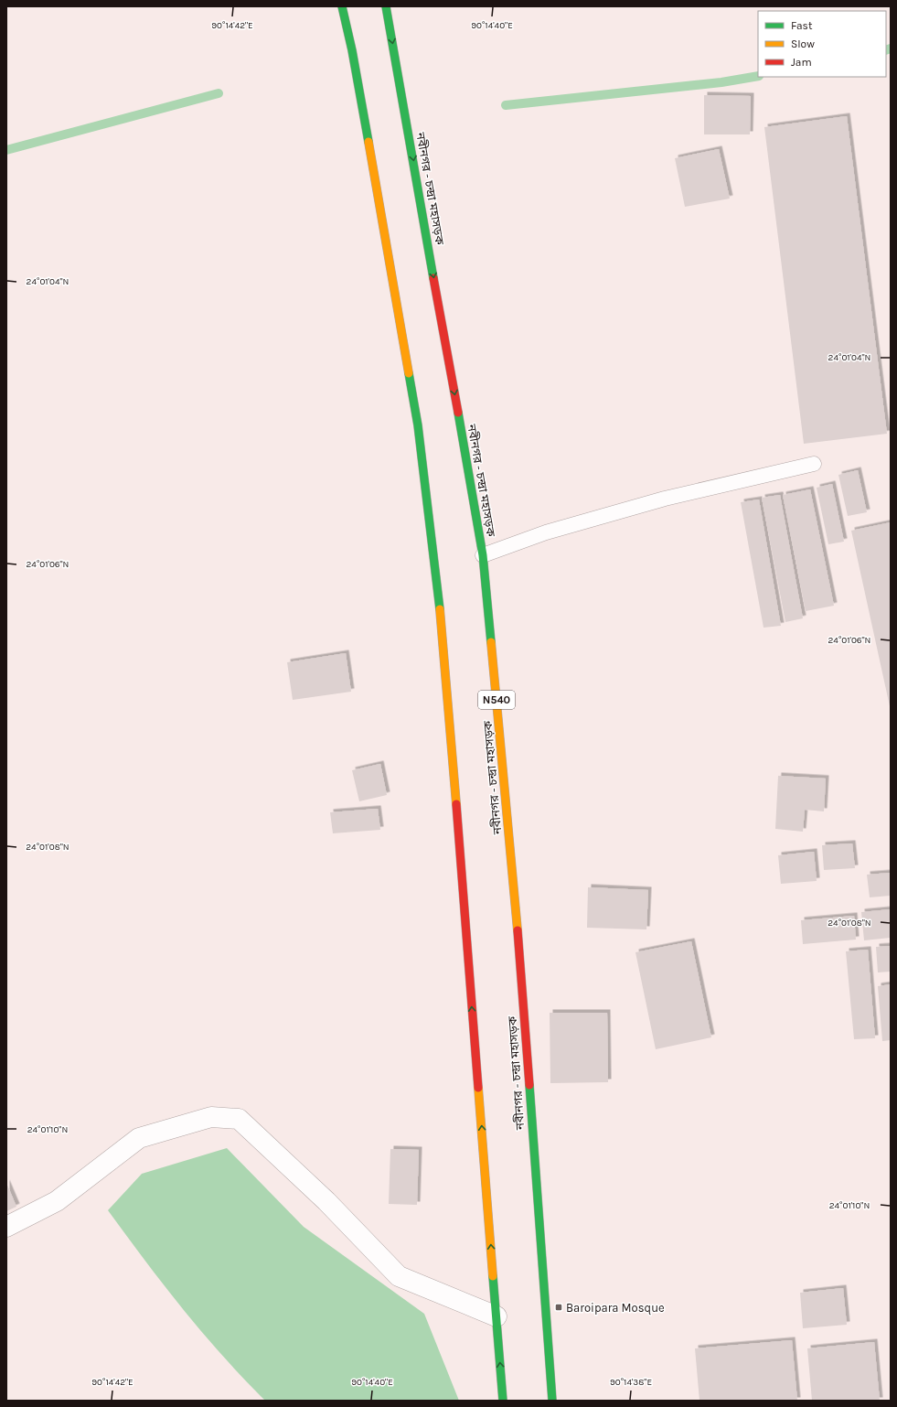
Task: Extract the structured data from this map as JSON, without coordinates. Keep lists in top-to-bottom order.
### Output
{
  "streets": {
    "highway": ["নবীনগর - চন্দ্রা মহাসড়ক", "N540"]
  },
  "places": {
    "transit": ["Baroipara Mosque"]
  },
  "legend": ["Fast", "Slow", "Jam"],
  "coordinates": [
    "90°14'42\"E",
    "90°14'40\"E",
    "24°01'04\"N",
    "24°01'06\"N",
    "24°01'08\"N",
    "24°01'10\"N",
    "90°14'38\"E"
  ]
}
